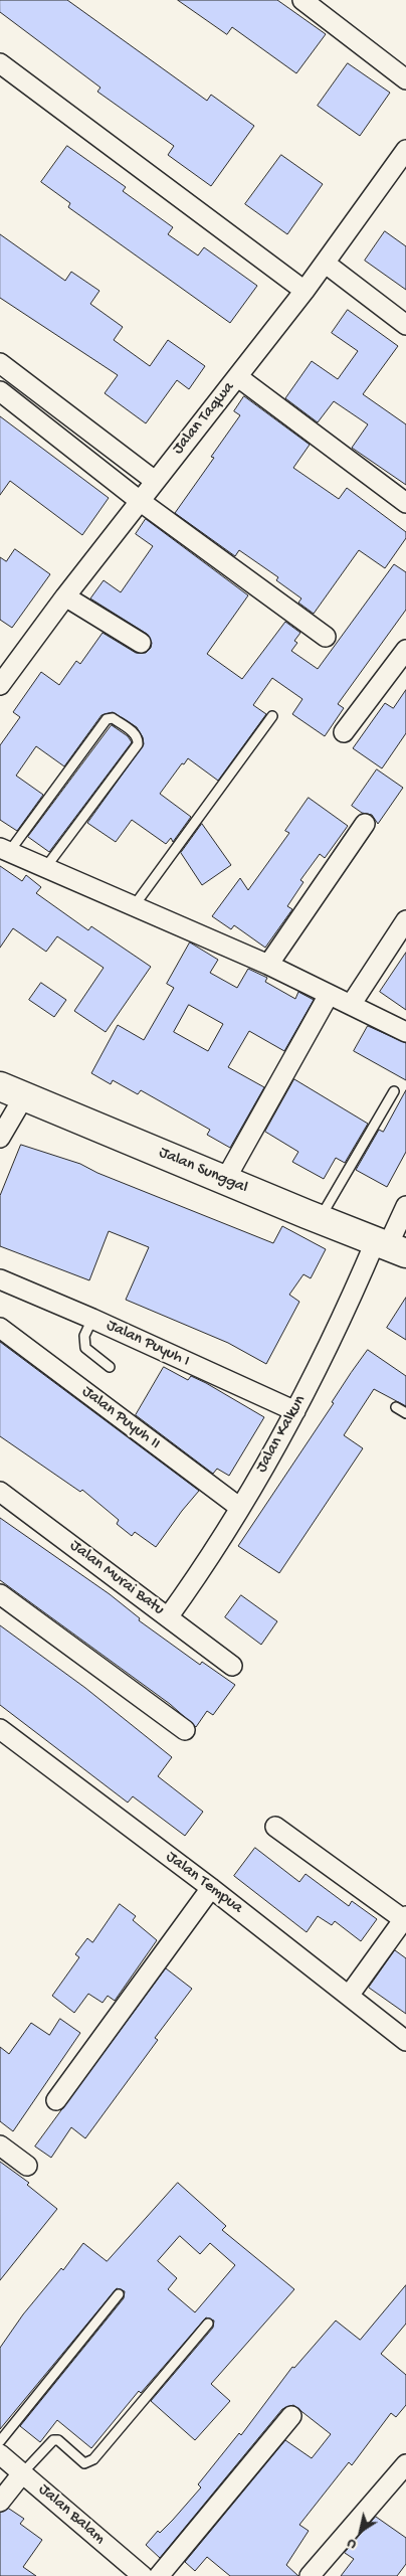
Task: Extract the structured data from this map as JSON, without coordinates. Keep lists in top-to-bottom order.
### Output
{
  "streets": {
    "main road": ["Jalan Sunggal"],
    "street": [
      "Jalan Taqwa",
      "Jalan Puyuh I",
      "Jalan Puyuh II",
      "Jalan Kalkun",
      "Jalan Murai Batu",
      "Jalan Tempua",
      "Jalan Balam"
    ]
  },
  "crossings": [
    ["Jalan Sunggal", "Jalan Kalkun"],
    ["Jalan Puyuh I", "Jalan Kalkun"],
    ["Jalan Puyuh II", "Jalan Kalkun"],
    ["Jalan Kalkun", "Jalan Murai Batu"]
  ],
  "north": "bottom left"
}
